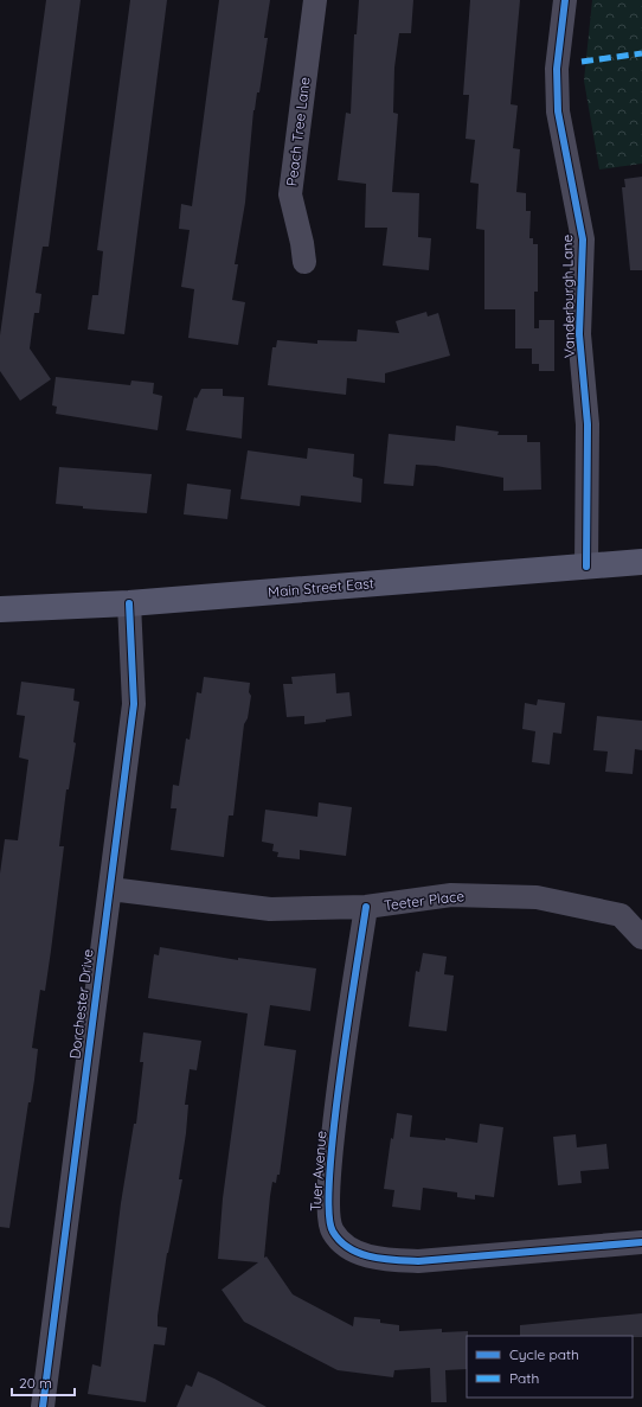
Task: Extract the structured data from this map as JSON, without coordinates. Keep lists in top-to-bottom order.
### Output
{
  "streets": {
    "main road": ["Main Street East"],
    "street": [
      "Peach Tree Lane",
      "Vanderburgh Lane",
      "Teeter Place",
      "Dorchester Drive",
      "Tuer Avenue"
    ]
  },
  "crossings": [
    ["Vanderburgh Lane", "Main Street East"],
    ["Main Street East", "Dorchester Drive"],
    ["Teeter Place", "Dorchester Drive"],
    ["Teeter Place", "Tuer Avenue"]
  ],
  "legend": ["Cycle path", "Path"],
  "scale_bar": "20 m"
}
